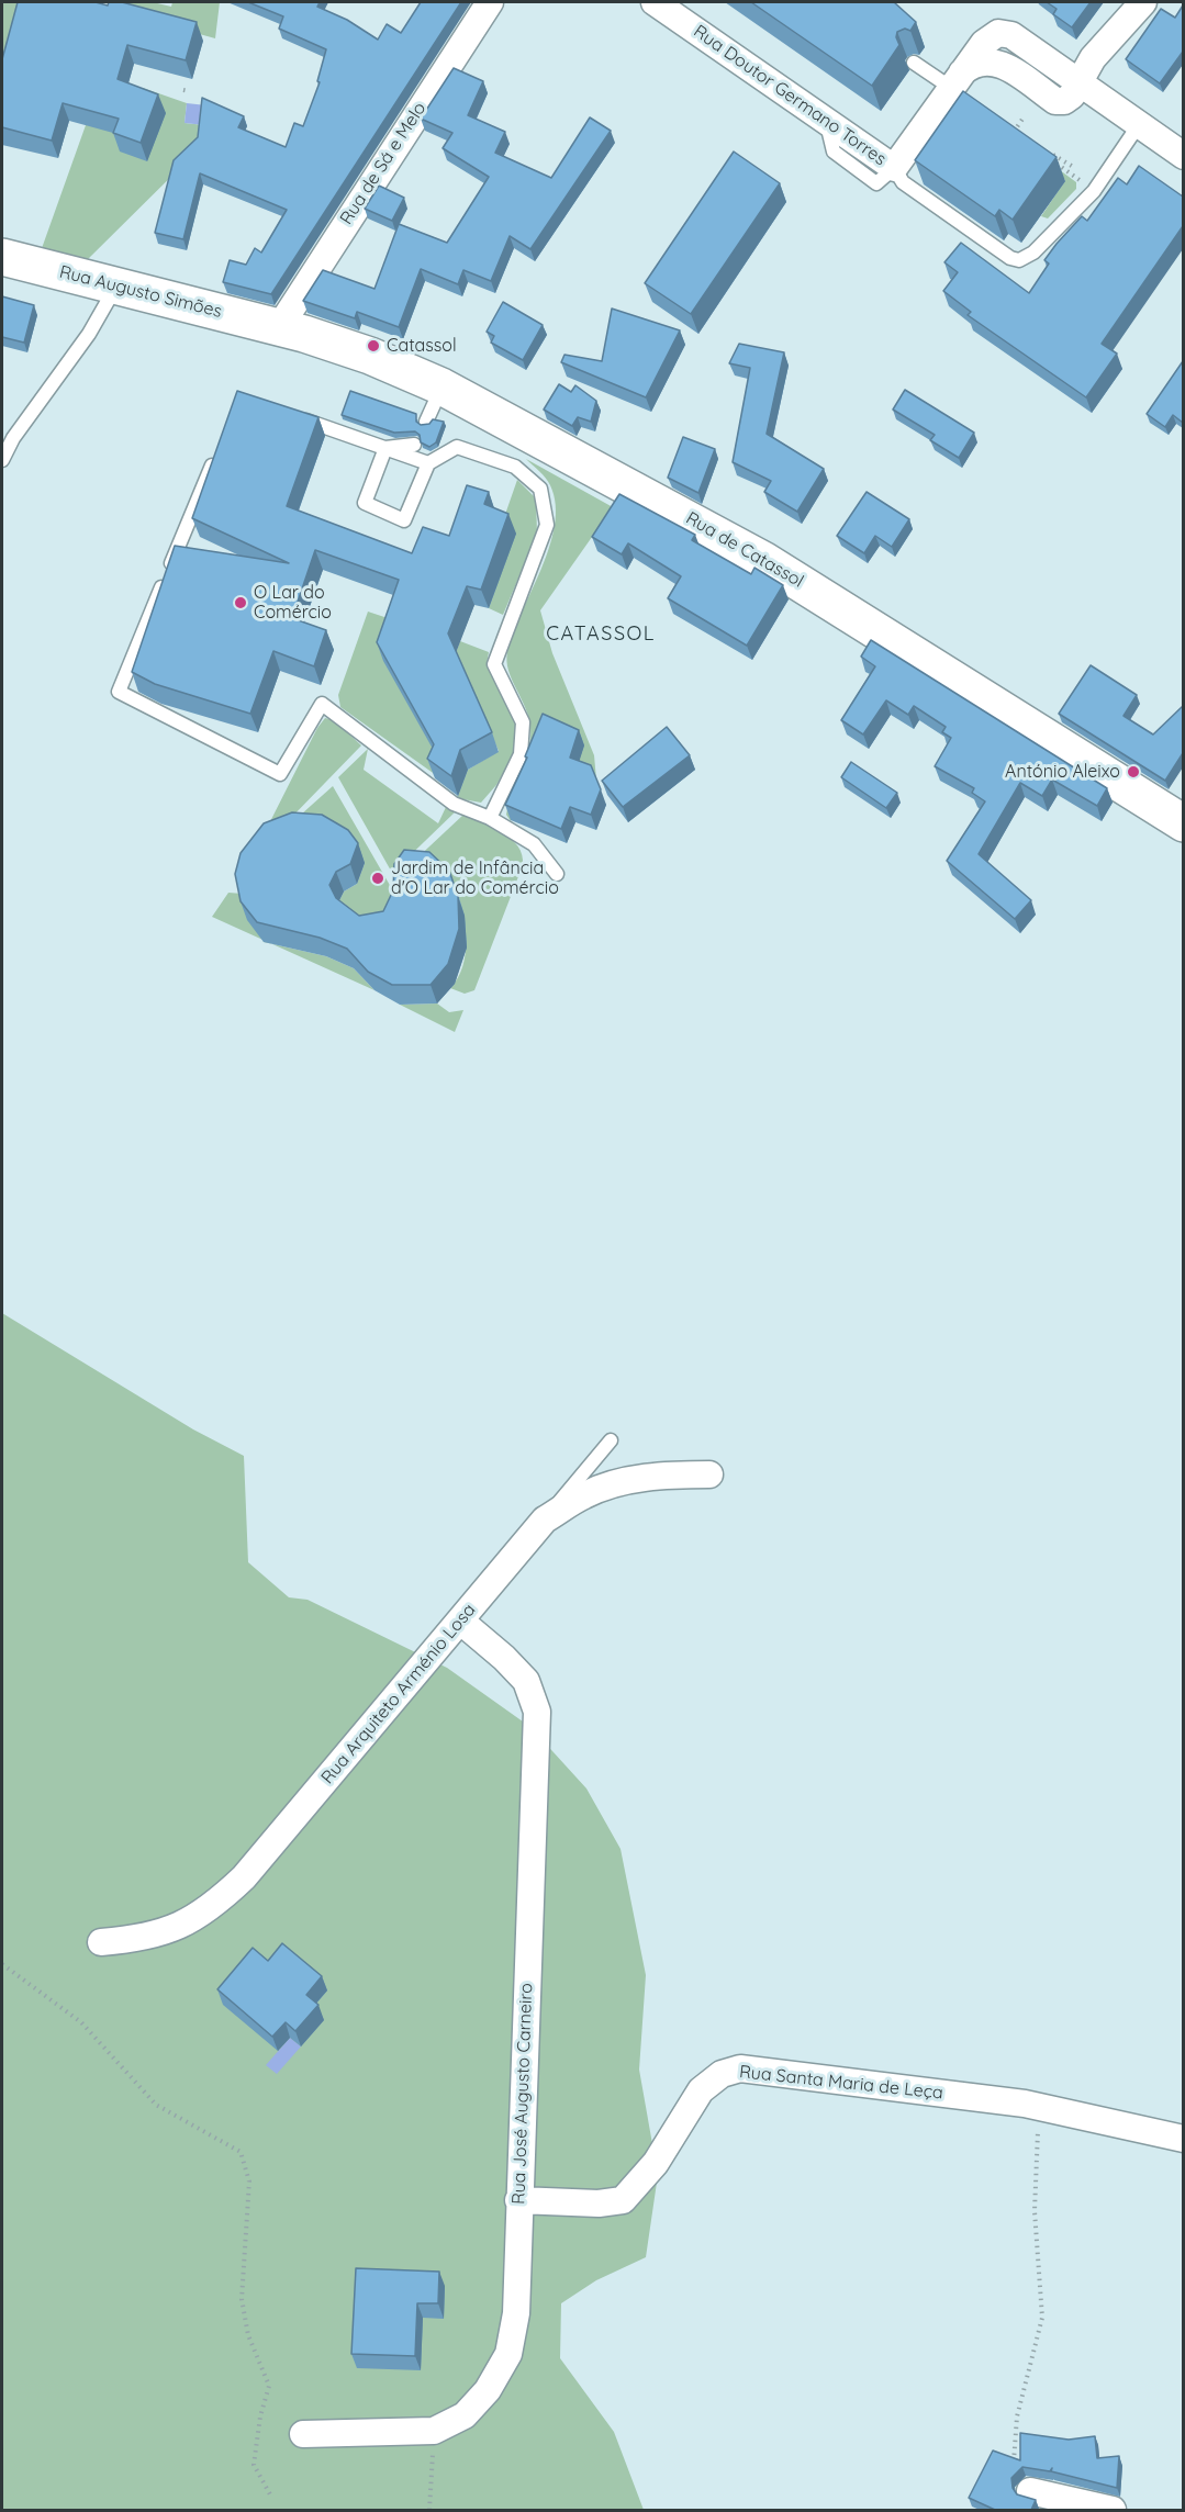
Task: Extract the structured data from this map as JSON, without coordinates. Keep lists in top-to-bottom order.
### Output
{
  "streets": {
    "main road": ["Rua Augusto Simões", "Rua de Catassol"],
    "street": [
      "Rua Doutor Germano Torres",
      "Rua de Sá e Melo",
      "Rua Arquiteto Arménio Losa",
      "Rua Santa Maria de Leça",
      "Rua José Augusto Carneiro"
    ]
  },
  "crossings": [
    ["Rua de Sá e Melo", "Rua Augusto Simões"],
    ["Rua de Sá e Melo", "Rua de Catassol"],
    ["Rua Augusto Simões", "Rua de Catassol"],
    ["Rua Arquiteto Arménio Losa", "Rua José Augusto Carneiro"],
    ["Rua Santa Maria de Leça", "Rua José Augusto Carneiro"]
  ],
  "districts": ["CATASSOL"],
  "places": [
    "Catassol",
    "O Lar do Comércio",
    "António Aleixo",
    "Jardim de Infância d'O Lar do Comércio"
  ]
}
